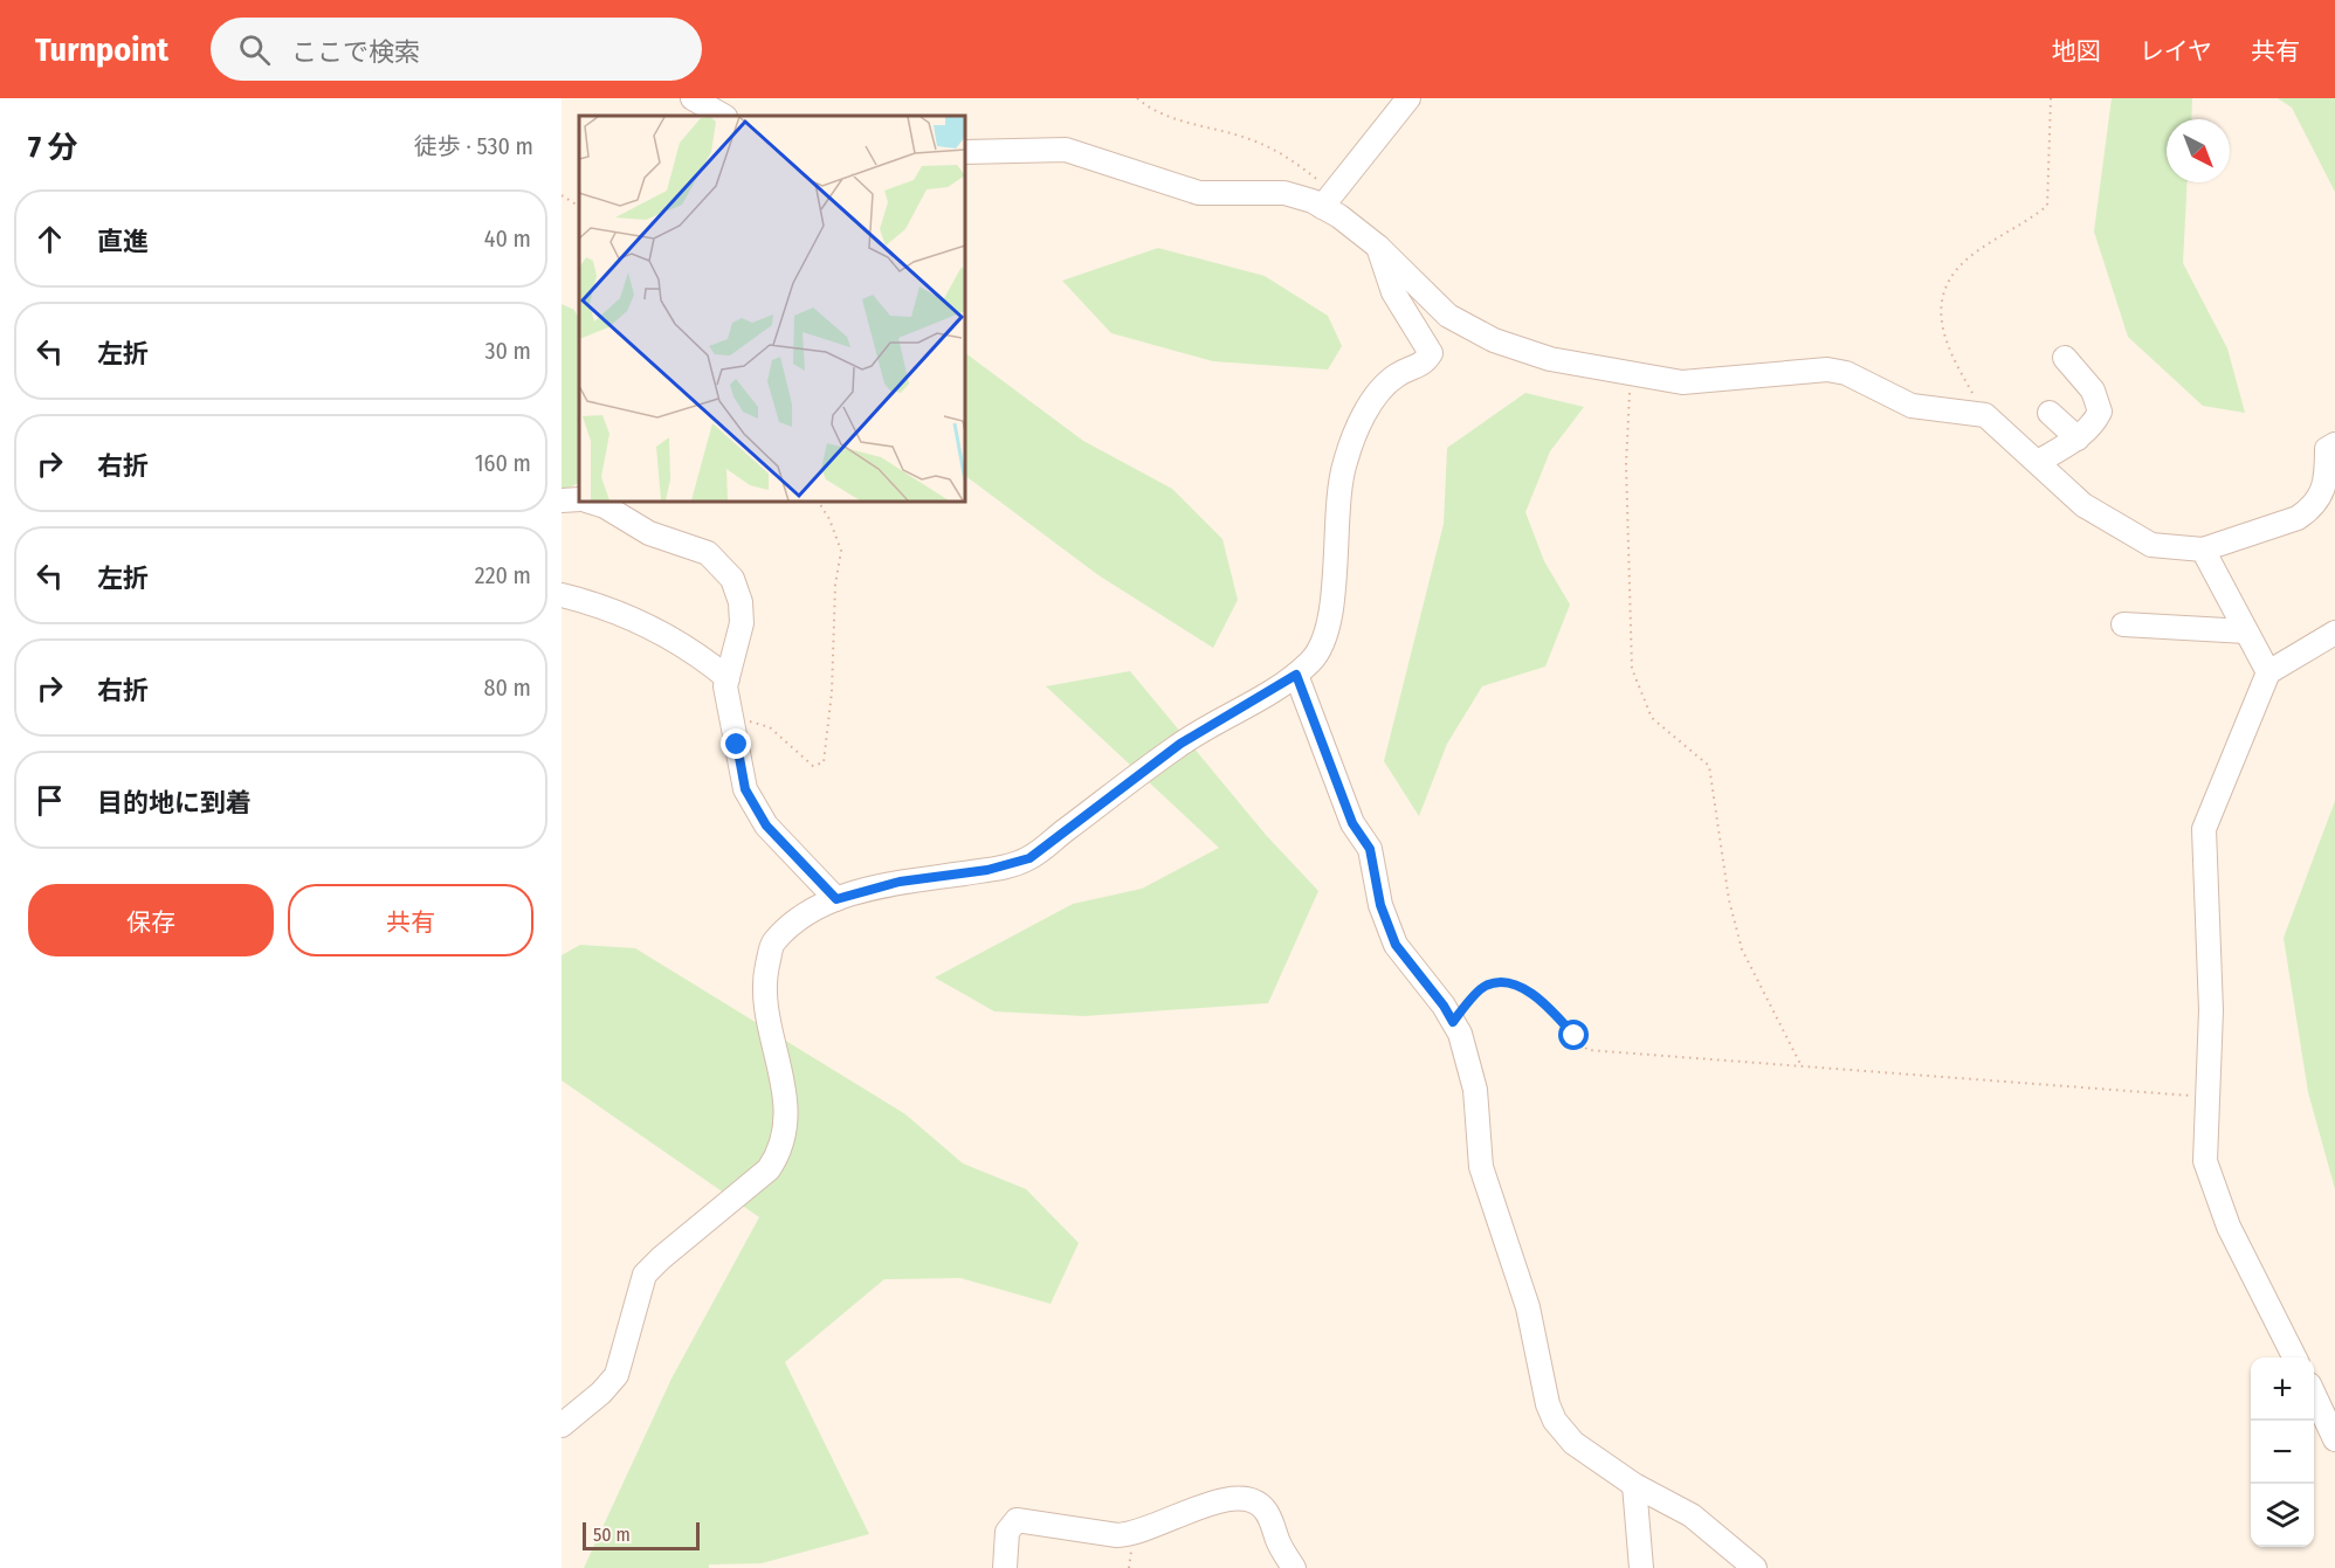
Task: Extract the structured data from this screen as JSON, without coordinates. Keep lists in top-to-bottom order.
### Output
{
  "scale_bar": "50 m",
  "north": "bottom right",
  "page": {
    "header": "Turnpoint",
    "search": "ここで検索",
    "nav": ["地図", "レイヤ", "共有"],
    "heading": ["7 分", "徒歩 · 530 m"],
    "list": [
      ["直進", "40 m"],
      ["左折", "30 m"],
      ["右折", "160 m"],
      ["左折", "220 m"],
      ["右折", "80 m"],
      "目的地に到着"
    ],
    "buttons": ["保存", "共有"],
    "map_buttons": ["+", "−"],
    "scale": "50 m"
  }
}
